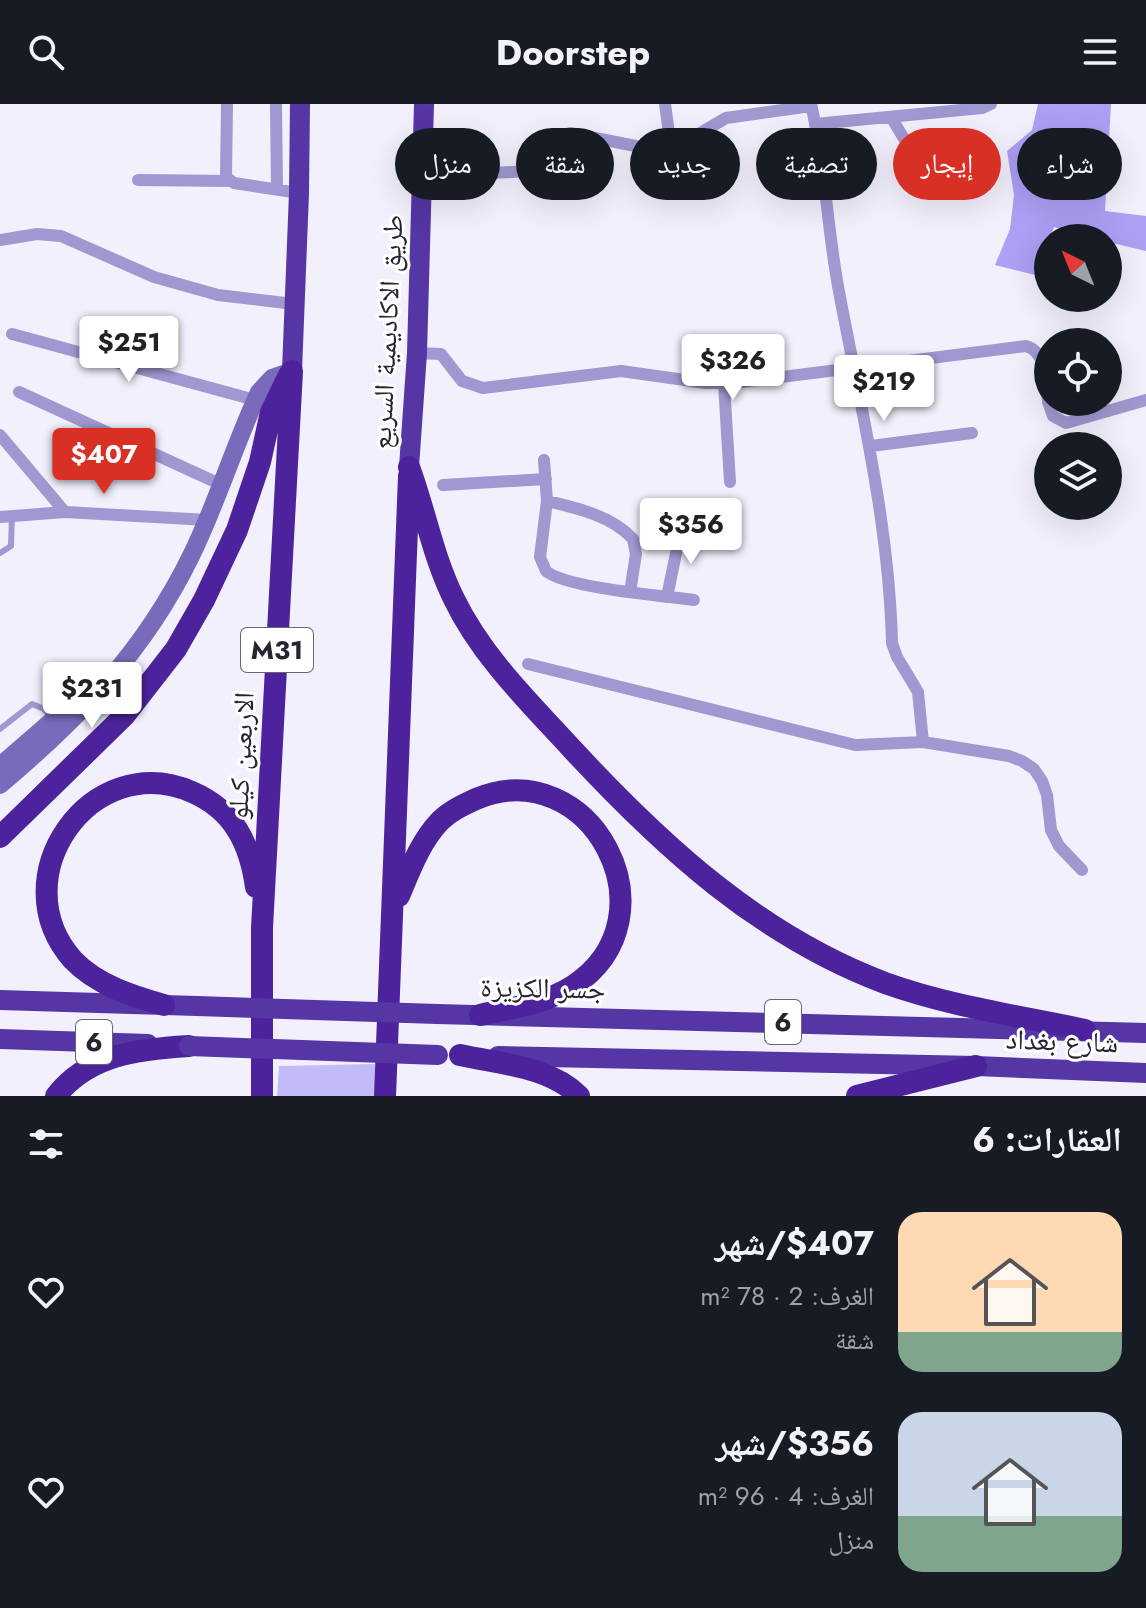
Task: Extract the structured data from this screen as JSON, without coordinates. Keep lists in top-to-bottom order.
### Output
{
  "streets": {
    "highway": [
      "طريق الاكاديمية السريع",
      "M31",
      "الاربعين كيلو",
      "جسر الكزيزة",
      "6",
      "شارع بغداد"
    ]
  },
  "crossings": [
    ["جسر الكزيزة", "شارع بغداد"],
    ["6", "شارع بغداد"]
  ],
  "north": "top left",
  "page": {
    "header": "Doorstep",
    "chip": [
      "شراء",
      "إيجار",
      "تصفية",
      "جديد",
      "شقة",
      "منزل"
    ],
    "price": [
      "$251",
      "$326",
      "$219",
      "$407",
      "$356",
      "$231"
    ],
    "heading": "العقارات: 6",
    "list": [
      {
        "name": "$407/شهر",
        "note": "الغرف: 2 · 78 m² · شقة"
      },
      {
        "name": "$356/شهر",
        "note": "الغرف: 4 · 96 m² · منزل"
      }
    ]
  }
}
